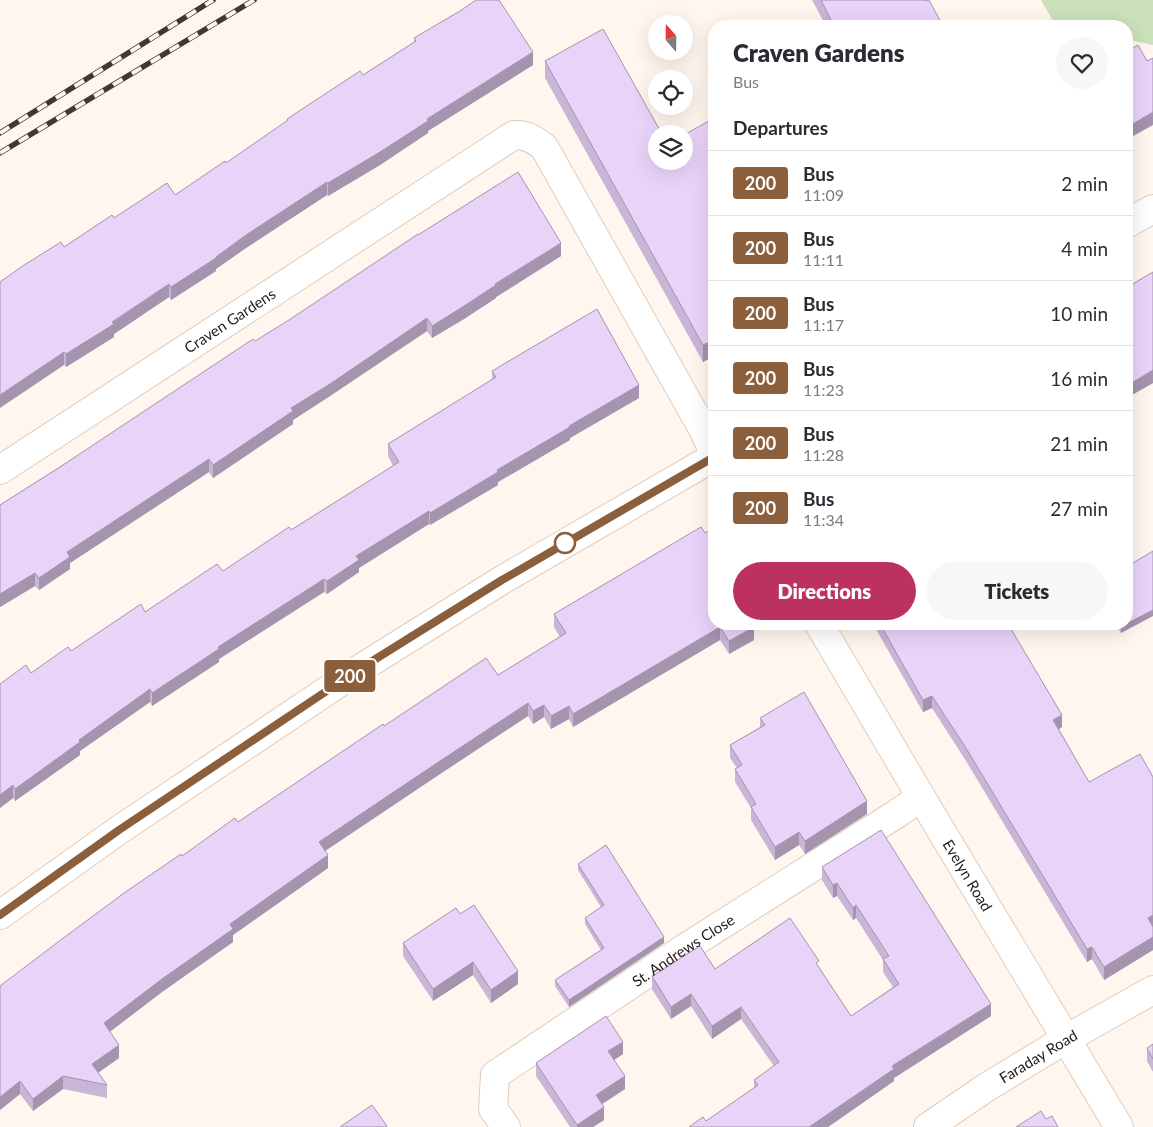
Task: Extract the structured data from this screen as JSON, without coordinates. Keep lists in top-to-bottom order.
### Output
{
  "streets": {
    "street": [
      "Craven Gardens",
      "Evelyn Road",
      "St. Andrews Close",
      "Faraday Road"
    ]
  },
  "crossings": [
    ["Evelyn Road", "St. Andrews Close"],
    ["Evelyn Road", "Faraday Road"]
  ],
  "lines": ["bus line 200"],
  "north": "top",
  "page": {
    "on_map": "200",
    "heading": [
      ["Craven Gardens", "Bus"],
      "Departures"
    ],
    "list": [
      {
        "mark": "200",
        "name": "Bus",
        "note": "11:09",
        "value": "2 min"
      },
      {
        "mark": "200",
        "name": "Bus",
        "note": "11:11",
        "value": "4 min"
      },
      {
        "mark": "200",
        "name": "Bus",
        "note": "11:17",
        "value": "10 min"
      },
      {
        "mark": "200",
        "name": "Bus",
        "note": "11:23",
        "value": "16 min"
      },
      {
        "mark": "200",
        "name": "Bus",
        "note": "11:28",
        "value": "21 min"
      },
      {
        "mark": "200",
        "name": "Bus",
        "note": "11:34",
        "value": "27 min"
      }
    ],
    "buttons": ["Directions", "Tickets"]
  }
}
